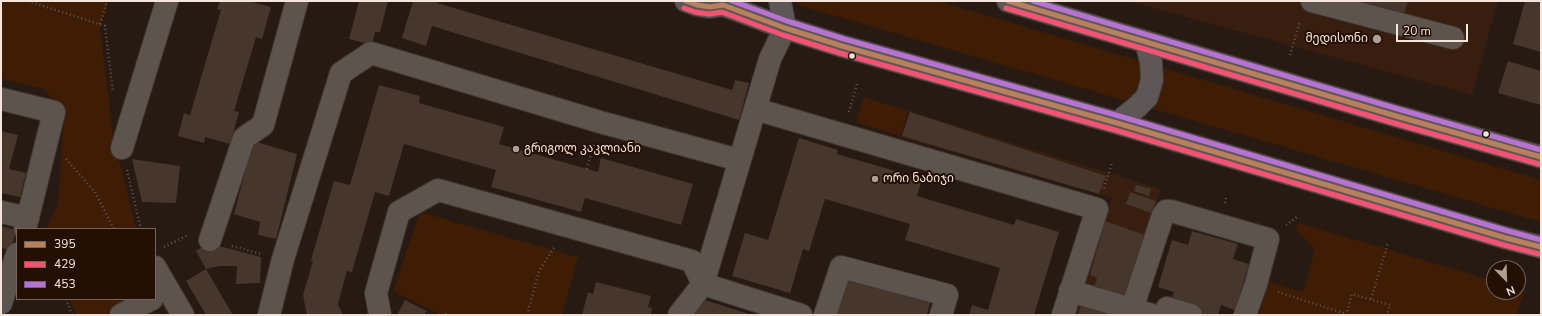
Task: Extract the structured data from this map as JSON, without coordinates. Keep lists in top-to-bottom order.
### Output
{
  "places": ["მედისონი", "გრიგოლ კაკლიანი", "ორი ნაბიჯი"],
  "lines": ["transit line 395", "transit line 453", "transit line 429"],
  "legend": ["395", "429", "453"],
  "scale_bar": "20 m",
  "north": "bottom right"
}
